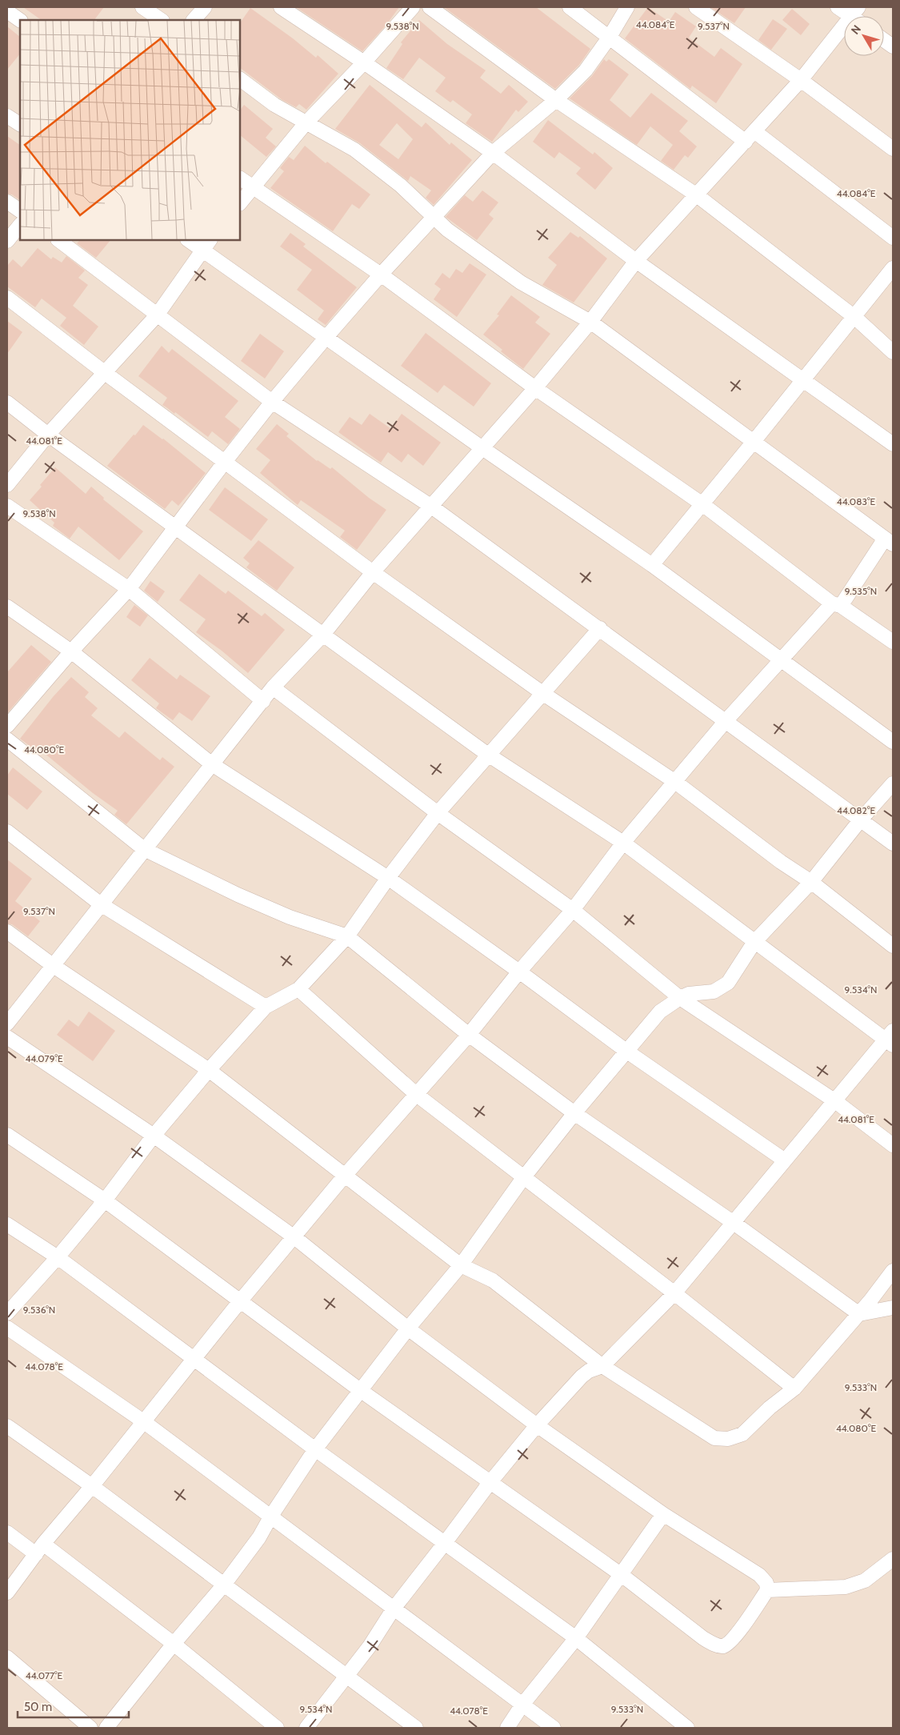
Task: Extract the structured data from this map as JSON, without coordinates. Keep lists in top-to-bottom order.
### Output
{
  "scale_bar": "50 m",
  "north": "top left",
  "coordinates": [
    "44.084°E",
    "9.538°N",
    "9.537°N",
    "44.081°E",
    "44.083°E",
    "9.535°N",
    "44.080°E",
    "44.082°E",
    "9.534°N",
    "44.079°E",
    "9.536°N",
    "44.078°E",
    "9.533°N",
    "44.077°E"
  ]
}
